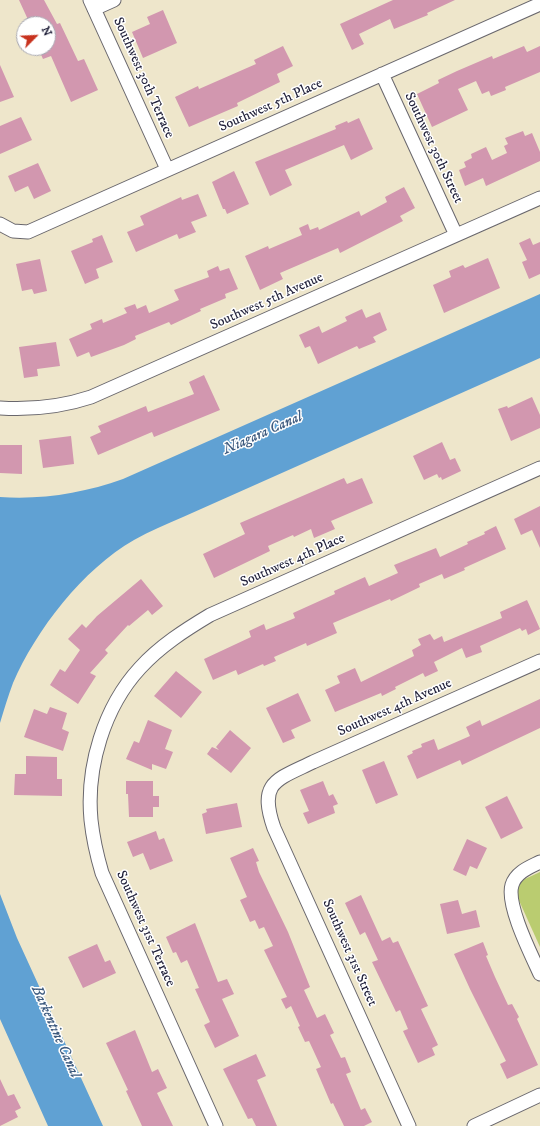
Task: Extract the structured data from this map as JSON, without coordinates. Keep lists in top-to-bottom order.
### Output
{
  "streets": {
    "street": [
      "Southwest 30th Terrace",
      "Southwest 5th Place",
      "Southwest 30th Street",
      "Southwest 5th Avenue",
      "Southwest 4th Place",
      "Southwest 4th Avenue",
      "Southwest 31st Terrace",
      "Southwest 31st Street"
    ]
  },
  "crossings": [
    ["Southwest 30th Terrace", "Southwest 5th Place"],
    ["Southwest 5th Place", "Southwest 30th Street"],
    ["Southwest 30th Street", "Southwest 5th Avenue"],
    ["Southwest 4th Place", "Southwest 31st Terrace"],
    ["Southwest 4th Avenue", "Southwest 31st Street"]
  ],
  "water": ["Niagara Canal", "Barkentine Canal"],
  "north": "top right"
}
